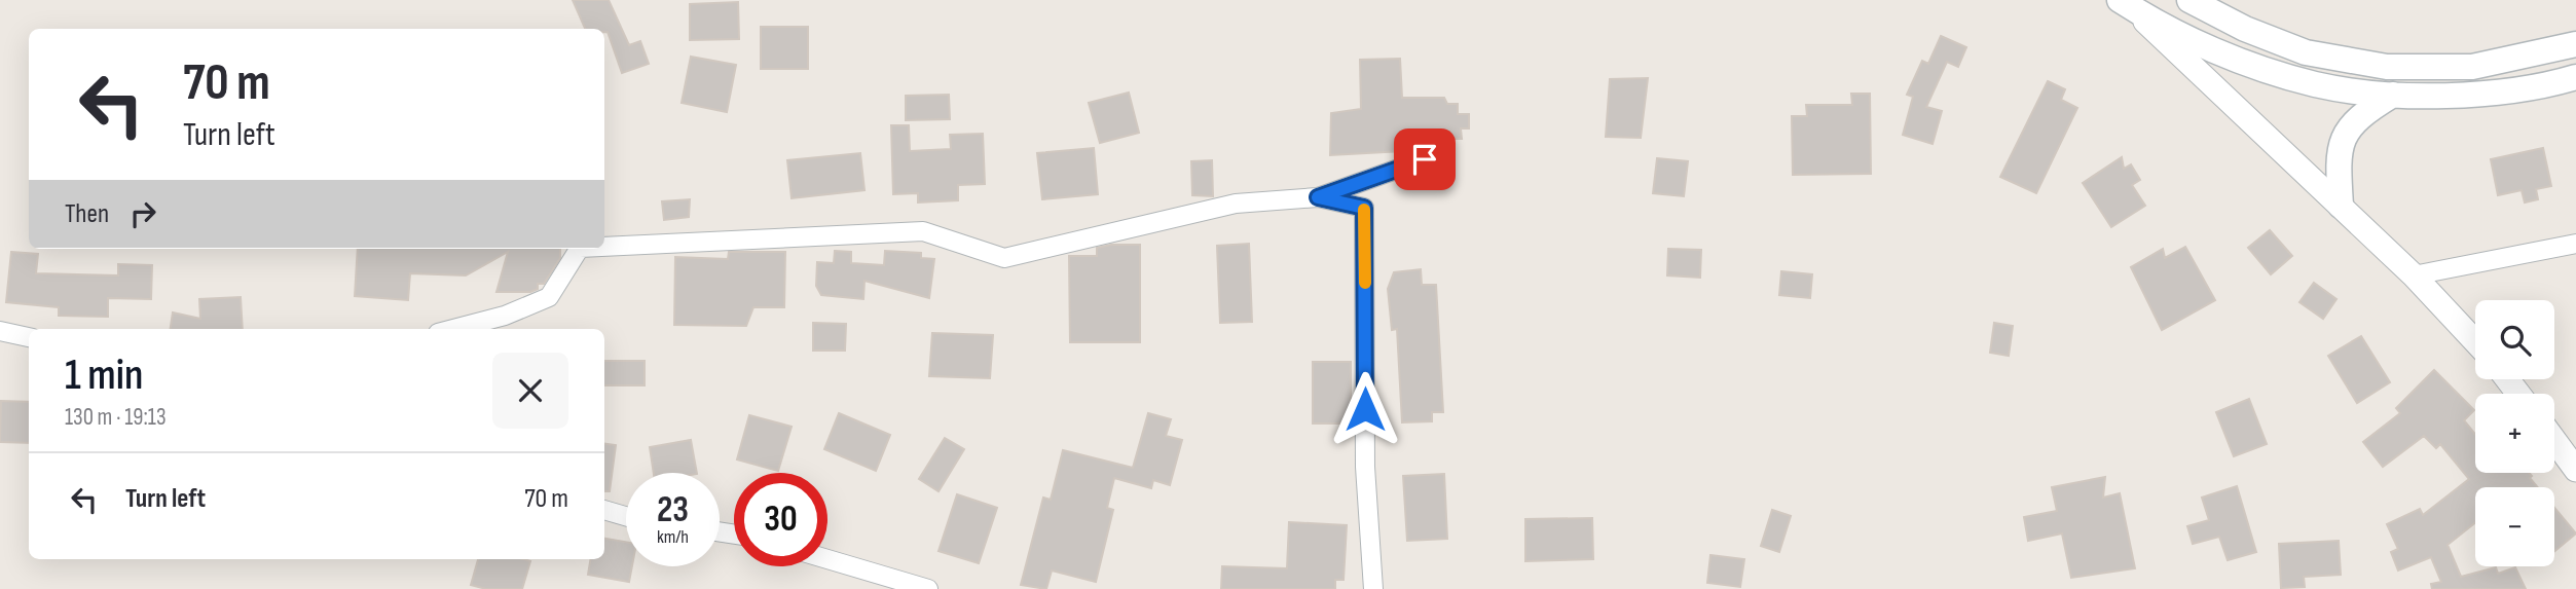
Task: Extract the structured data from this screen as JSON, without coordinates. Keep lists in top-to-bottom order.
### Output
{
  "page": {
    "turn": ["70 m", "Turn left"],
    "then": "Then",
    "map_buttons": ["+", "−"],
    "heading": ["1 min", "130 m · 19:13"],
    "list": [
      {
        "name": "Turn left",
        "value": "70 m"
      }
    ],
    "speed": "23 km/h",
    "limit": "30"
  }
}
